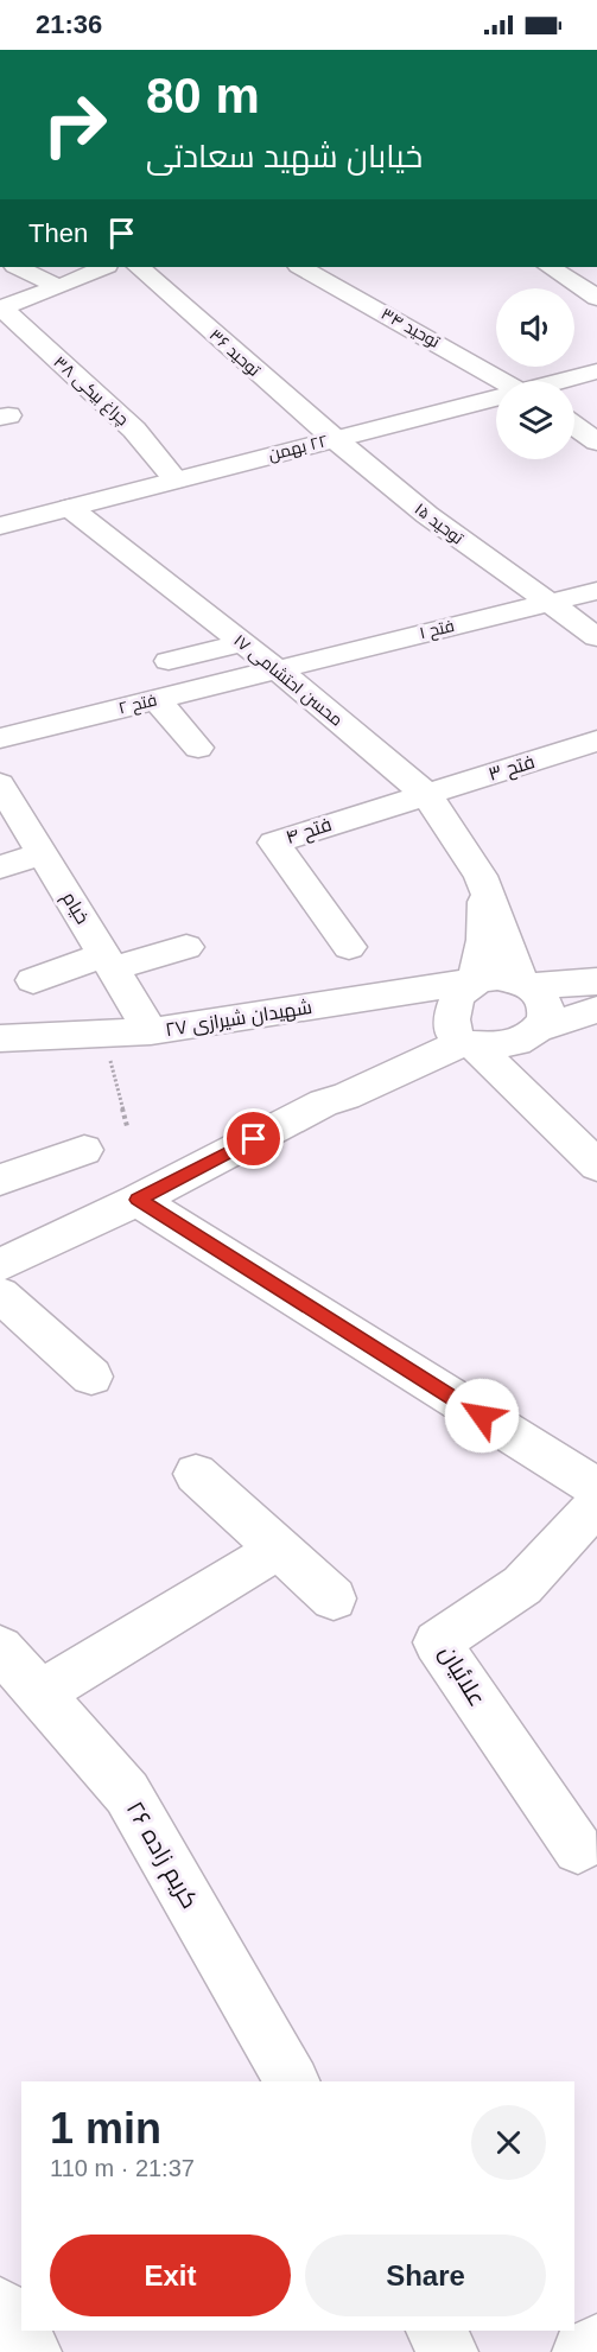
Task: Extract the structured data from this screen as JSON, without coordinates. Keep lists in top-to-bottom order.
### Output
{
  "streets": {
    "street": [
      "توحید ۳۴",
      "توحید ۳۶",
      "چراغ بیکی ۳۸",
      "٢٢ بهمن",
      "توحید ۱۵",
      "فتح ۱",
      "محسن احتشامی ۱۷",
      "فتح ۲",
      "فتح ۳",
      "فتح ۴",
      "خیام",
      "شهیدان شیرازی ۲۷",
      "علائیان",
      "کریم زاده ۲۶"
    ]
  },
  "crossings": [
    ["توحید ۳۶", "٢٢ بهمن"],
    ["توحید ۳۶", "توحید ۱۵"],
    ["چراغ بیکی ۳۸", "٢٢ بهمن"],
    ["٢٢ بهمن", "توحید ۱۵"],
    ["٢٢ بهمن", "محسن احتشامی ۱۷"],
    ["توحید ۱۵", "فتح ۱"],
    ["فتح ۱", "محسن احتشامی ۱۷"],
    ["فتح ۱", "فتح ۲"],
    ["محسن احتشامی ۱۷", "فتح ۲"],
    ["محسن احتشامی ۱۷", "فتح ۳"],
    ["محسن احتشامی ۱۷", "فتح ۴"],
    ["محسن احتشامی ۱۷", "شهیدان شیرازی ۲۷"],
    ["فتح ۳", "فتح ۴"],
    ["خیام", "شهیدان شیرازی ۲۷"]
  ],
  "page": {
    "status": "21:36",
    "turn": ["80 m", "خیابان شهید سعادتی"],
    "then": "Then",
    "heading": ["1 min", "110 m · 21:37"],
    "buttons": ["Exit", "Share"]
  }
}
